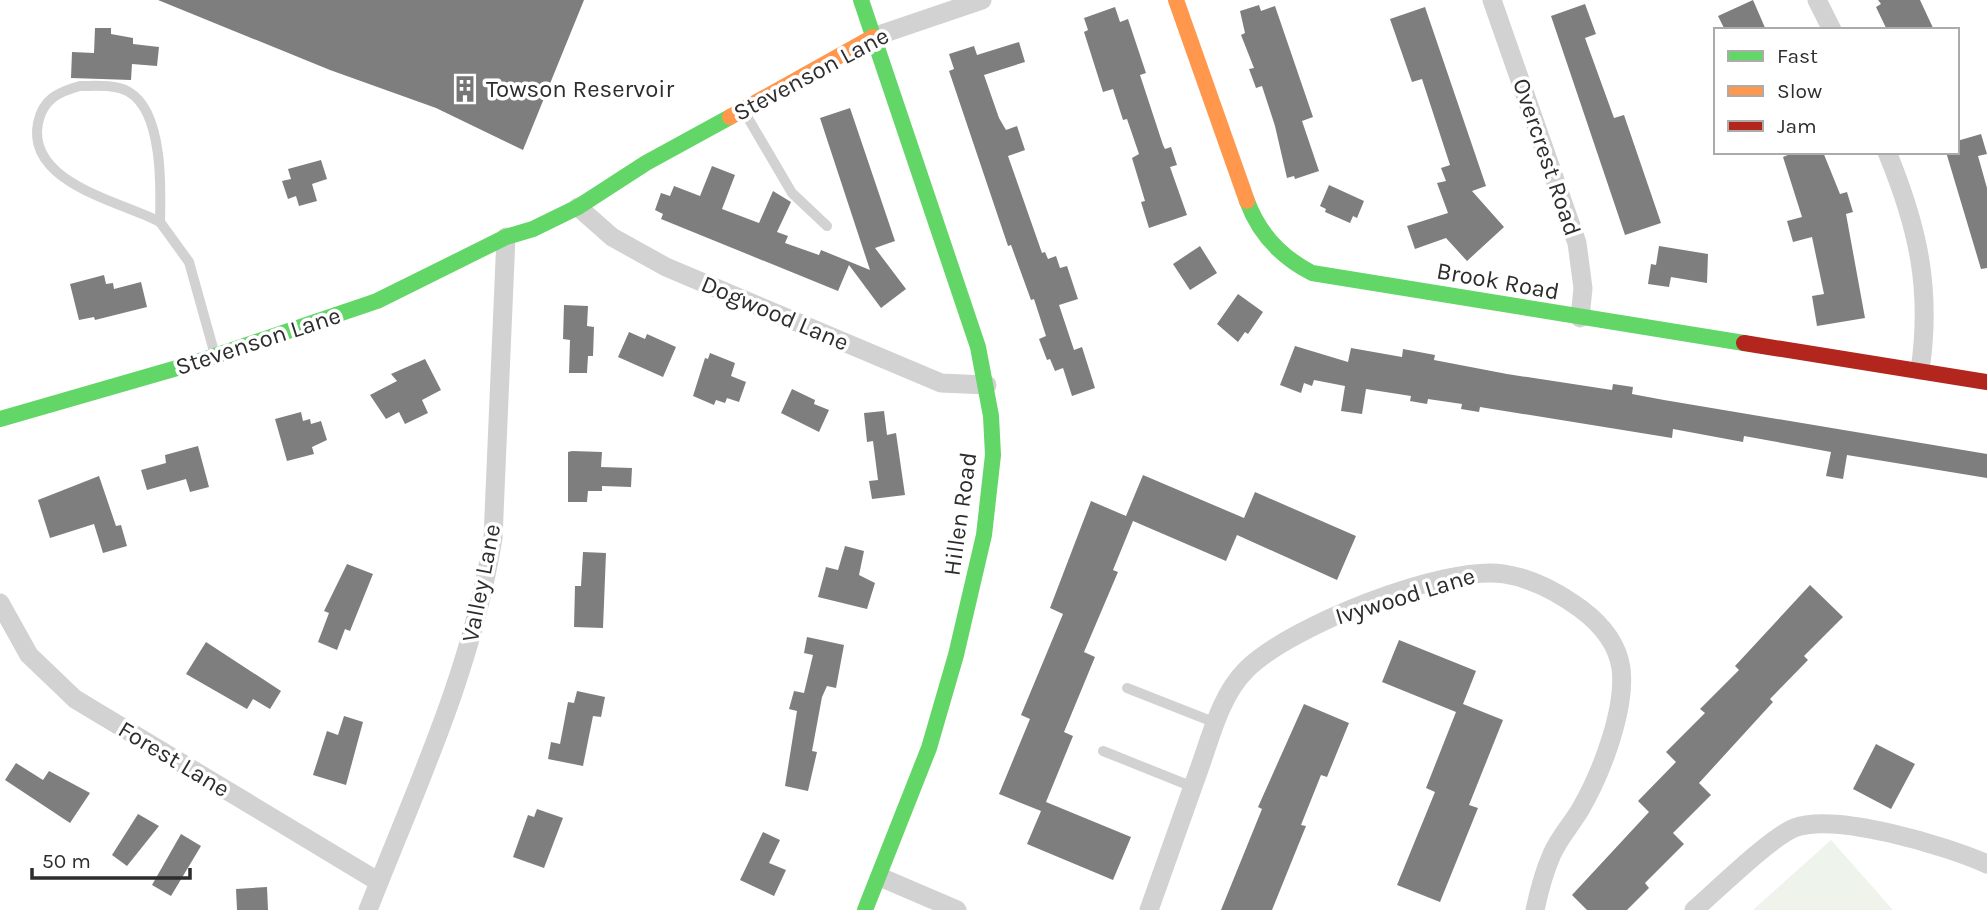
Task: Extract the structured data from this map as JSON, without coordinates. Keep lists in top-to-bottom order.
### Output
{
  "streets": {
    "street": [
      "Stevenson Lane",
      "Overcrest Road",
      "Brook Road",
      "Dogwood Lane",
      "Hillen Road",
      "Valley Lane",
      "Ivywood Lane",
      "Forest Lane"
    ]
  },
  "crossings": [
    ["Stevenson Lane", "Dogwood Lane"],
    ["Stevenson Lane", "Hillen Road"],
    ["Stevenson Lane", "Valley Lane"],
    ["Overcrest Road", "Brook Road"],
    ["Dogwood Lane", "Hillen Road"],
    ["Valley Lane", "Forest Lane"]
  ],
  "places": {
    "building": ["Towson Reservoir"]
  },
  "legend": ["Fast", "Slow", "Jam"],
  "scale_bar": "50 m"
}
